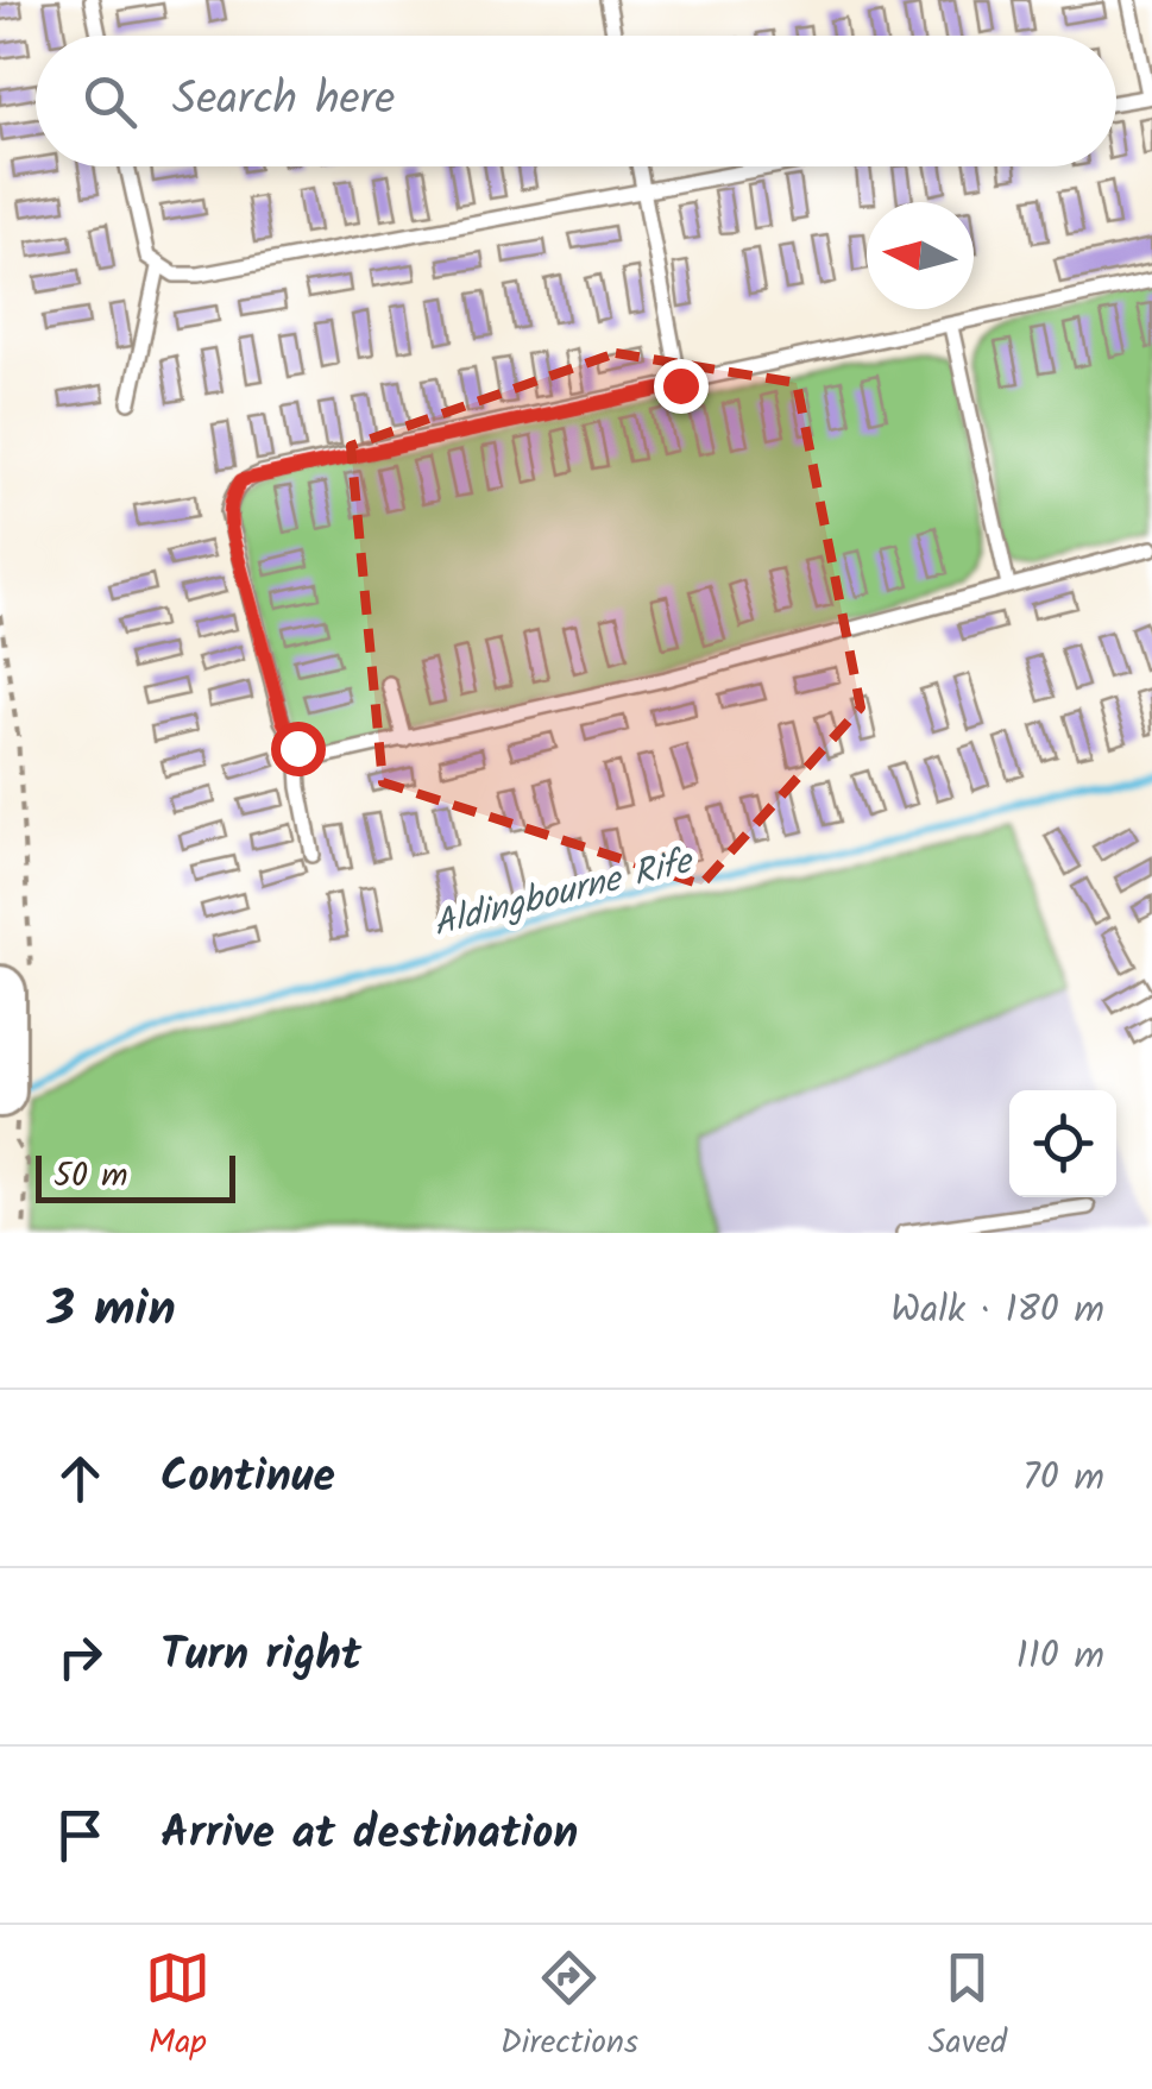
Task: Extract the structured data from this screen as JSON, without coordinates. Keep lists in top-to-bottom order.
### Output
{
  "water": ["Aldingbourne Rife"],
  "scale_bar": "50 m",
  "north": "left",
  "page": {
    "search": "Search here",
    "scale": "50 m",
    "heading": ["3 min", "Walk · 180 m"],
    "list": [
      ["Continue", "70 m"],
      ["Turn right", "110 m"],
      "Arrive at destination"
    ],
    "nav": ["Map", "Directions", "Saved"]
  }
}
